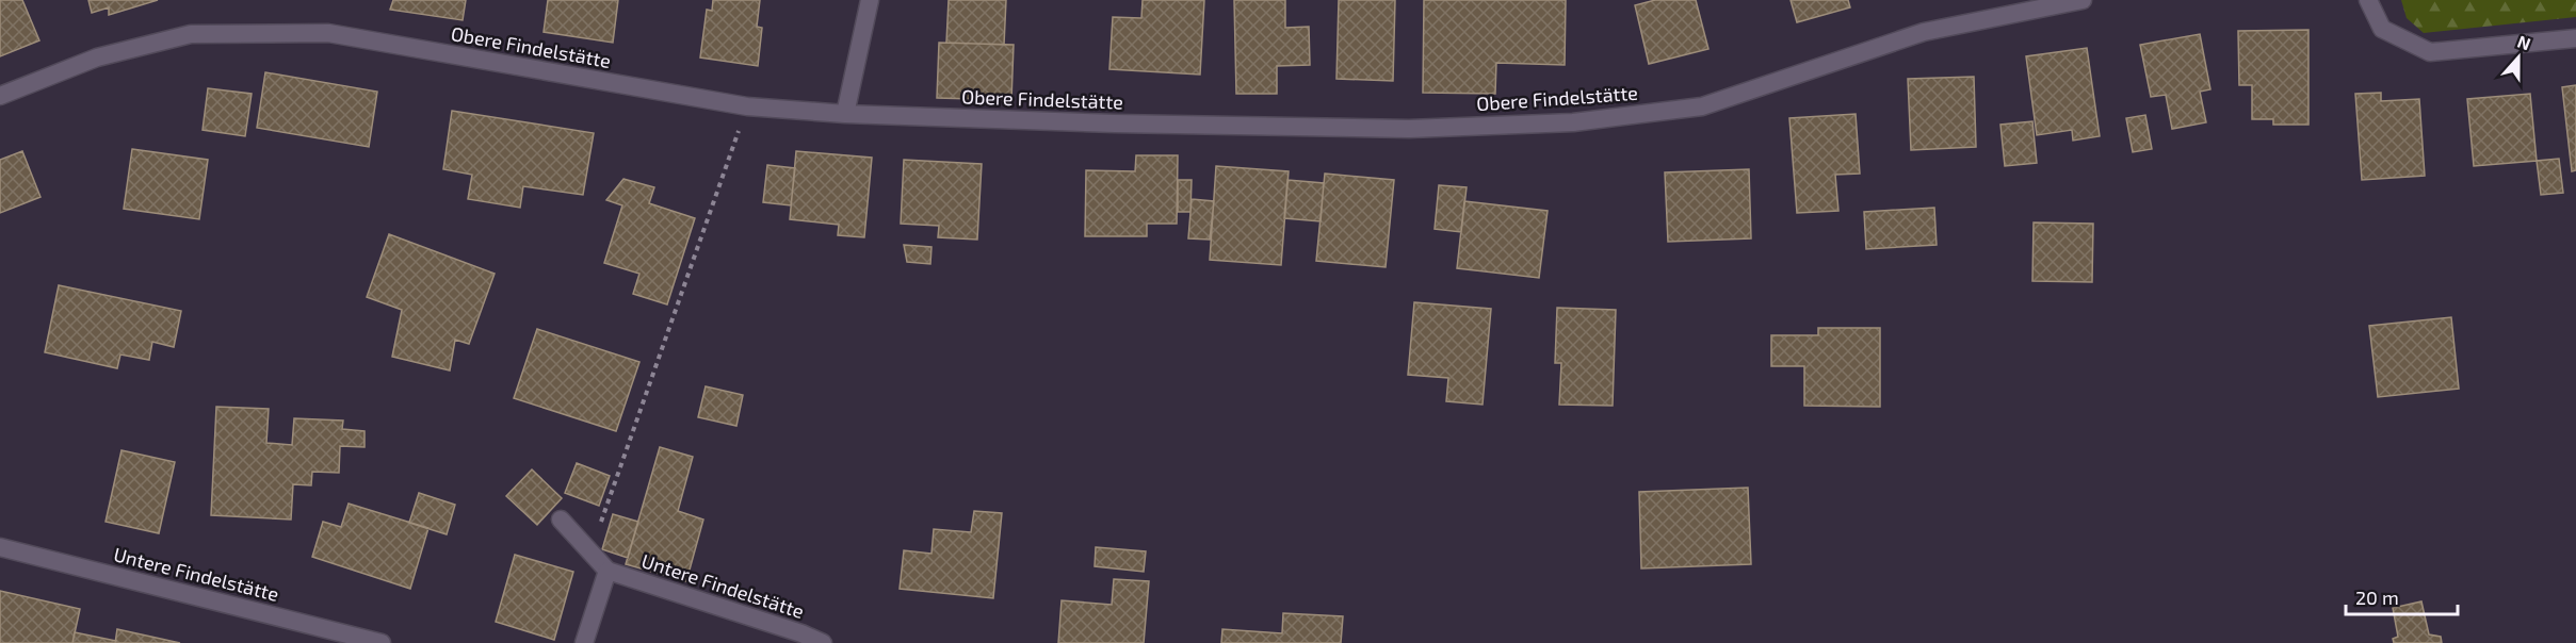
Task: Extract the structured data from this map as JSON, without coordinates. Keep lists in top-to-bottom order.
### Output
{
  "streets": {
    "street": ["Obere Findelstätte", "Untere Findelstätte"]
  },
  "scale_bar": "20 m",
  "north": "top"
}
